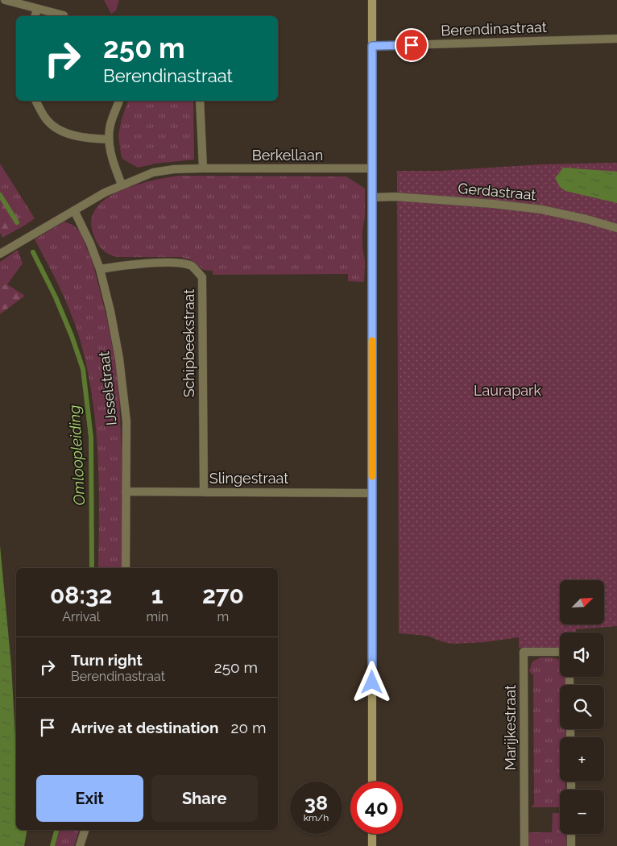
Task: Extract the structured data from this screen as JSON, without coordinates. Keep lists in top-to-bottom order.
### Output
{
  "streets": {
    "street": [
      "Berendinastraat",
      "Berkellaan",
      "Gerdastraat",
      "Schipbeekstraat",
      "IJsselstraat",
      "Slingestraat",
      "Marijkestraat"
    ]
  },
  "crossings": [
    ["Berkellaan", "IJsselstraat"],
    ["Schipbeekstraat", "IJsselstraat"],
    ["Schipbeekstraat", "Slingestraat"],
    ["IJsselstraat", "Slingestraat"]
  ],
  "water": ["Omloopleiding"],
  "parks": ["Laurapark"],
  "north": "top right",
  "page": {
    "turn": ["250 m", "Berendinastraat"],
    "eta": [
      "08:32",
      "Arrival",
      "1",
      "min",
      "270",
      "m"
    ],
    "map_buttons": ["+", "−"],
    "list": [
      {
        "name": "Turn right",
        "note": "Berendinastraat",
        "value": "250 m"
      },
      {
        "name": "Arrive at destination",
        "value": "20 m"
      }
    ],
    "buttons": ["Exit", "Share"],
    "speed": "38 km/h",
    "limit": "40"
  }
}
